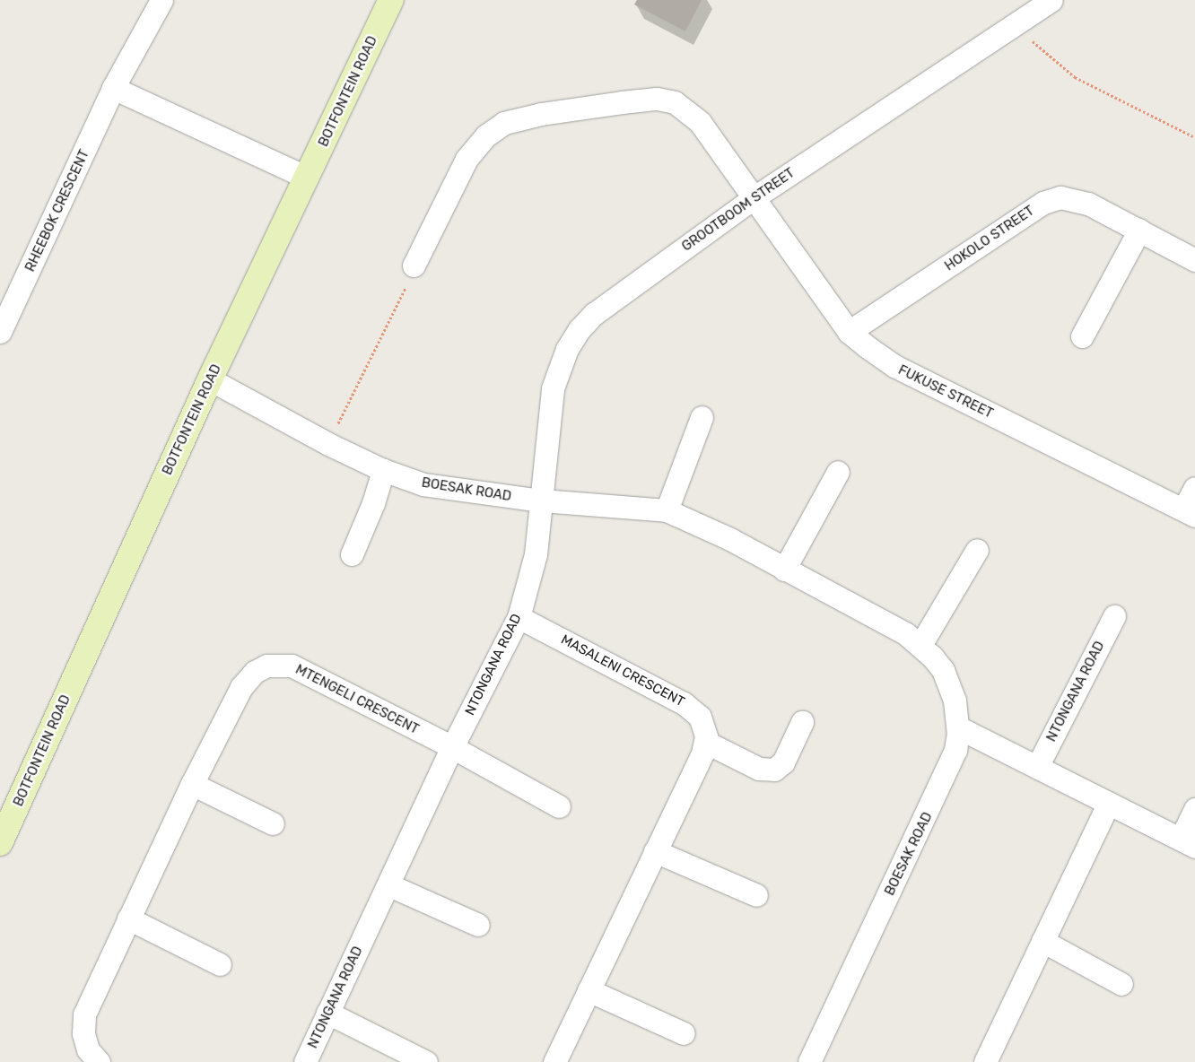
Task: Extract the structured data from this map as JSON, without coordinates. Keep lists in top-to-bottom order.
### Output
{
  "streets": {
    "main road": ["BOTFONTEIN ROAD"],
    "street": [
      "GROOTBOOM STREET",
      "RHEEBOK CRESCENT",
      "HOKOLO STREET",
      "FUKUSE STREET",
      "BOESAK ROAD",
      "NTONGANA ROAD",
      "MASALENI CRESCENT",
      "MTENGELI CRESCENT"
    ]
  },
  "crossings": [
    ["BOTFONTEIN ROAD", "BOESAK ROAD"],
    ["GROOTBOOM STREET", "FUKUSE STREET"],
    ["GROOTBOOM STREET", "BOESAK ROAD"],
    ["GROOTBOOM STREET", "NTONGANA ROAD"],
    ["HOKOLO STREET", "FUKUSE STREET"],
    ["BOESAK ROAD", "NTONGANA ROAD"],
    ["NTONGANA ROAD", "MASALENI CRESCENT"],
    ["NTONGANA ROAD", "MTENGELI CRESCENT"]
  ]
}
